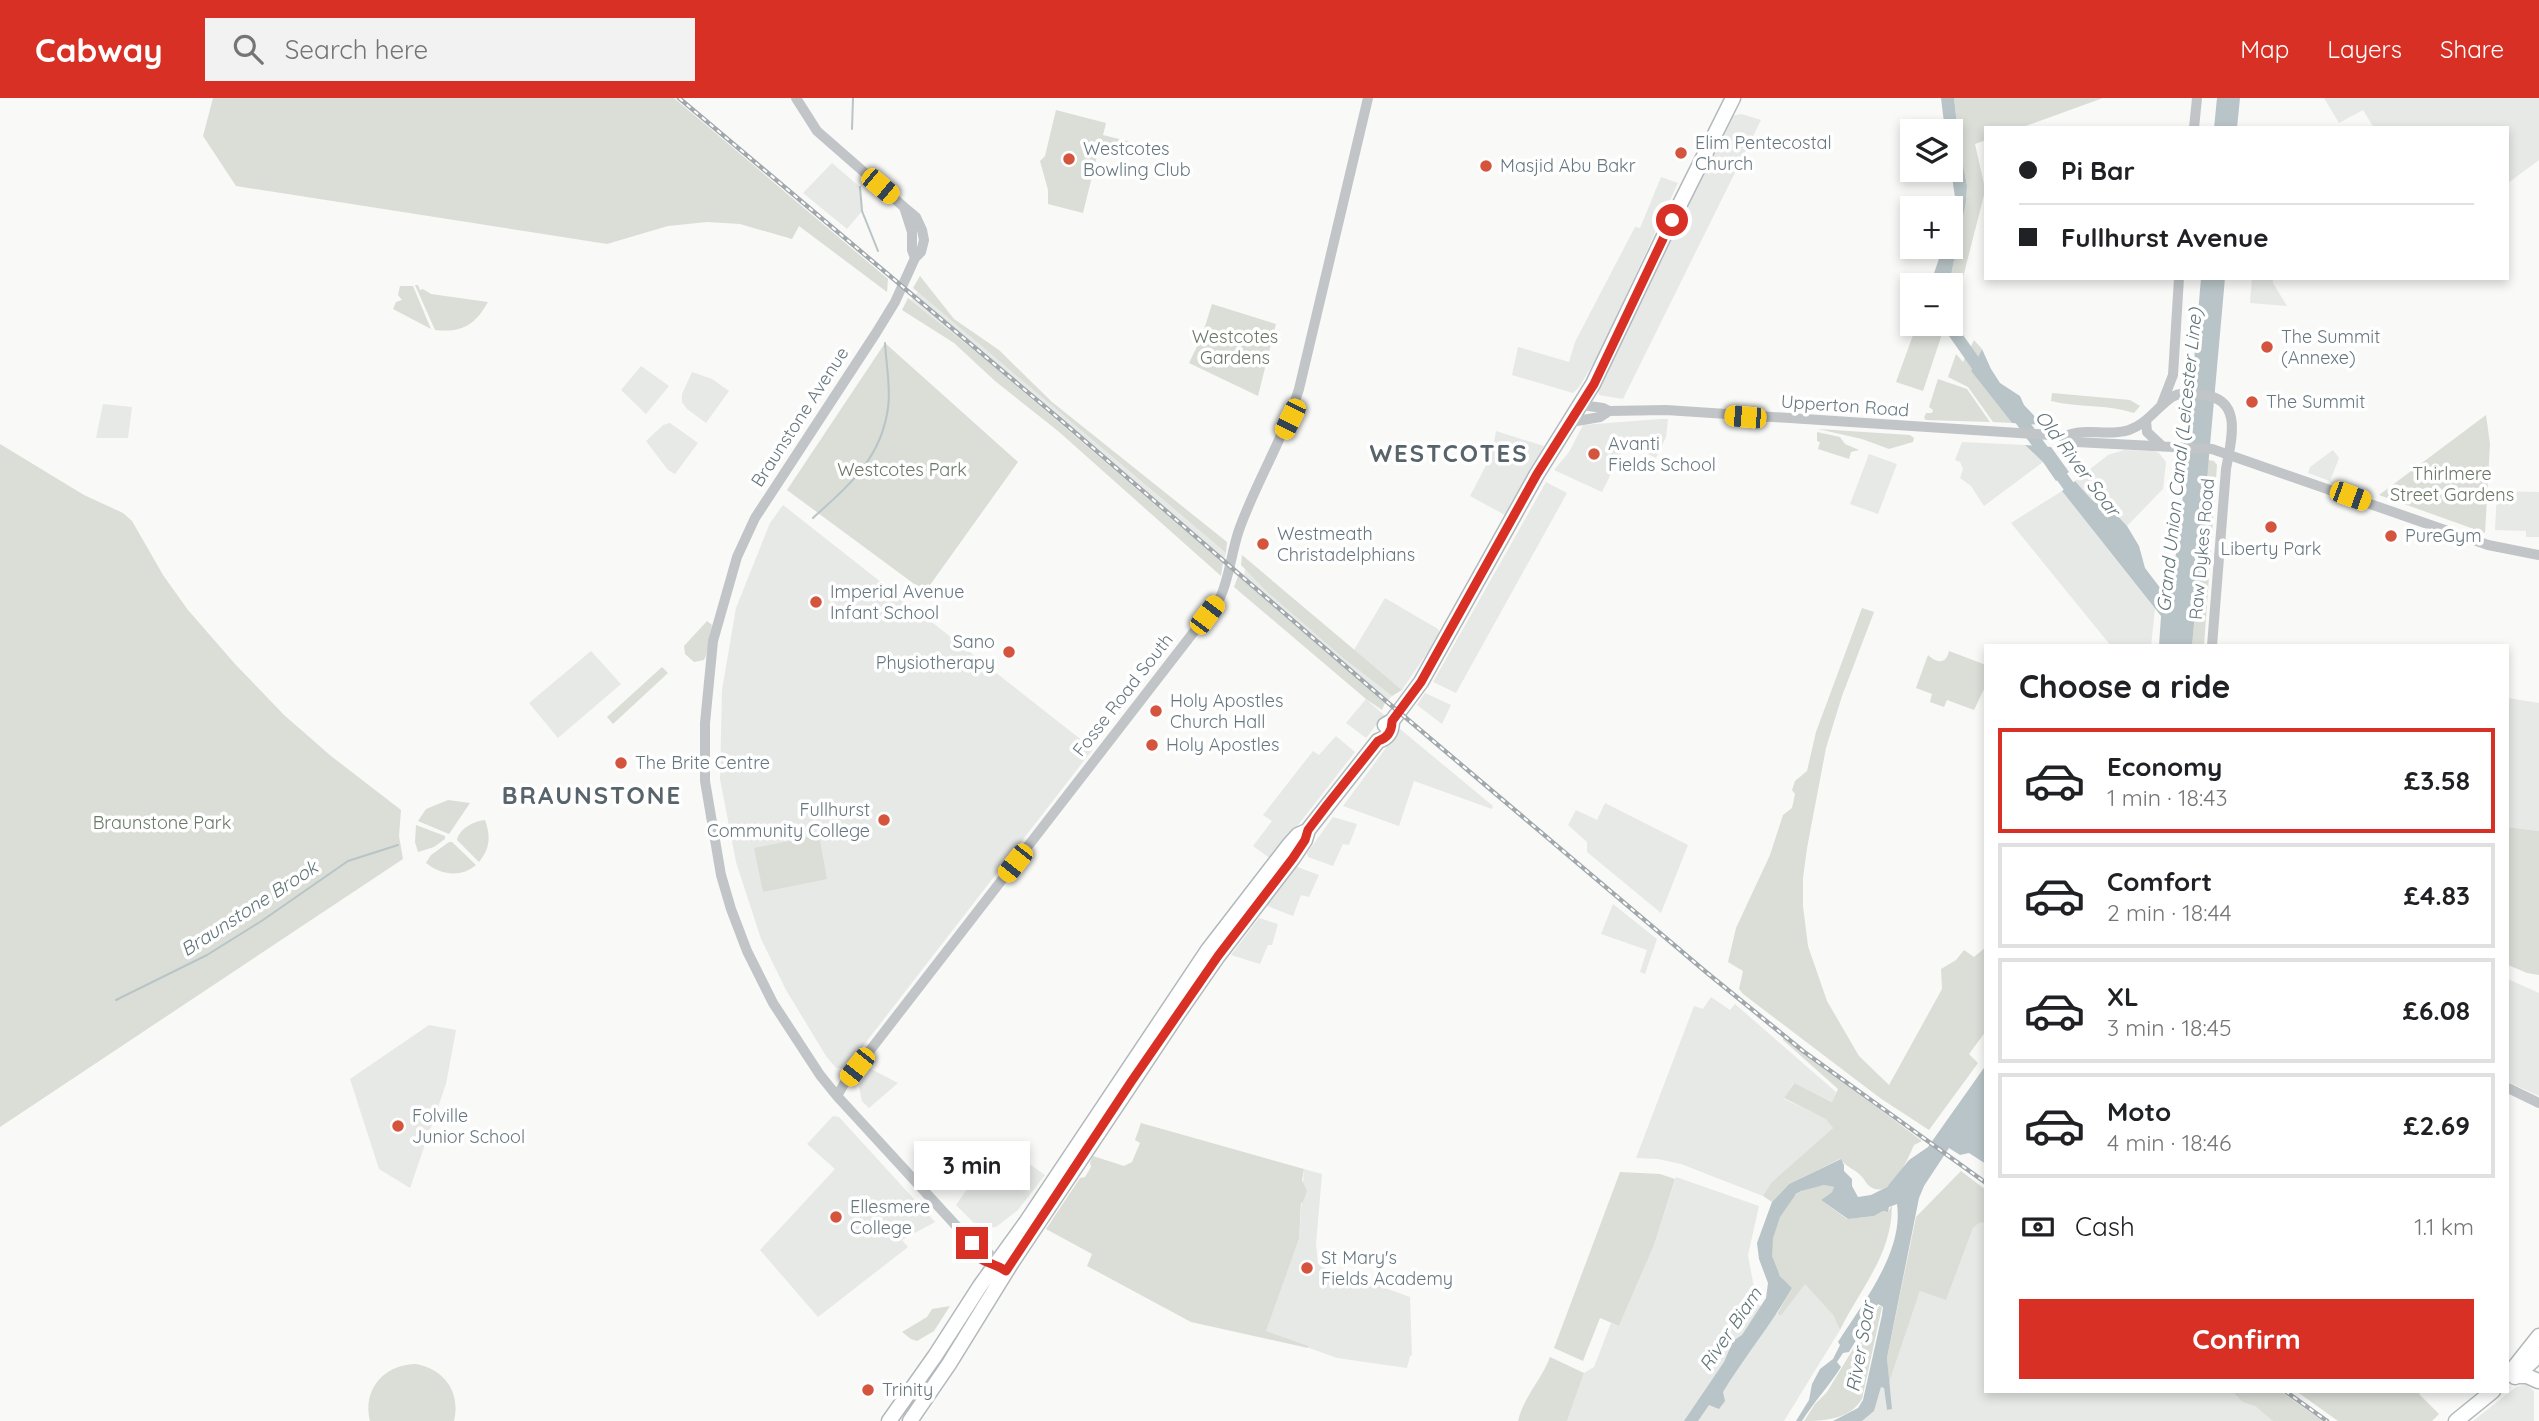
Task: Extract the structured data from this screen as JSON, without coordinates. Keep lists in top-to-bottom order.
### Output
{
  "streets": {
    "street": [
      "Upperton Road",
      "Braunstone Avenue",
      "Raw Dykes Road",
      "Fosse Road South"
    ]
  },
  "crossings": [
    ["Upperton Road", "Raw Dykes Road"],
    ["Braunstone Avenue", "Fosse Road South"]
  ],
  "districts": ["WESTCOTES", "BRAUNSTONE"],
  "water": [
    "Grand Union Canal (Leicester Line)",
    "Old River Soar",
    "Braunstone Brook",
    "River Biam",
    "River Soar"
  ],
  "parks": [
    "Westcotes Gardens",
    "Westcotes Park",
    "Thirlmere Street Gardens",
    "Braunstone Park"
  ],
  "places": [
    "Elim Pentecostal Church",
    "Westcotes Bowling Club",
    "Masjid Abu Bakr",
    "The Summit (Annexe)",
    "The Summit",
    "Avanti Fields School",
    "Liberty Park",
    "PureGym",
    "Westmeath Christadelphians",
    "Imperial Avenue Infant School",
    "Sano Physiotherapy",
    "Holy Apostles Church Hall",
    "Holy Apostles",
    "The Brite Centre",
    "Fullhurst Community College",
    "Folville Junior School",
    "Ellesmere College",
    "St Mary's Fields Academy",
    "Trinity"
  ],
  "page": {
    "header": "Cabway",
    "search": "Search here",
    "nav": ["Map", "Layers", "Share"],
    "map_buttons": ["+", "−"],
    "banner": ["Pi Bar", "Fullhurst Avenue"],
    "heading": "Choose a ride",
    "list": [
      {
        "name": "Economy",
        "note": "1 min · 18:43",
        "value": "£3.58"
      },
      {
        "name": "Comfort",
        "note": "2 min · 18:44",
        "value": "£4.83"
      },
      {
        "name": "XL",
        "note": "3 min · 18:45",
        "value": "£6.08"
      },
      {
        "name": "Moto",
        "note": "4 min · 18:46",
        "value": "£2.69"
      }
    ],
    "bubble": "3 min",
    "pay": ["Cash", "1.1 km"],
    "buttons": "Confirm"
  }
}
